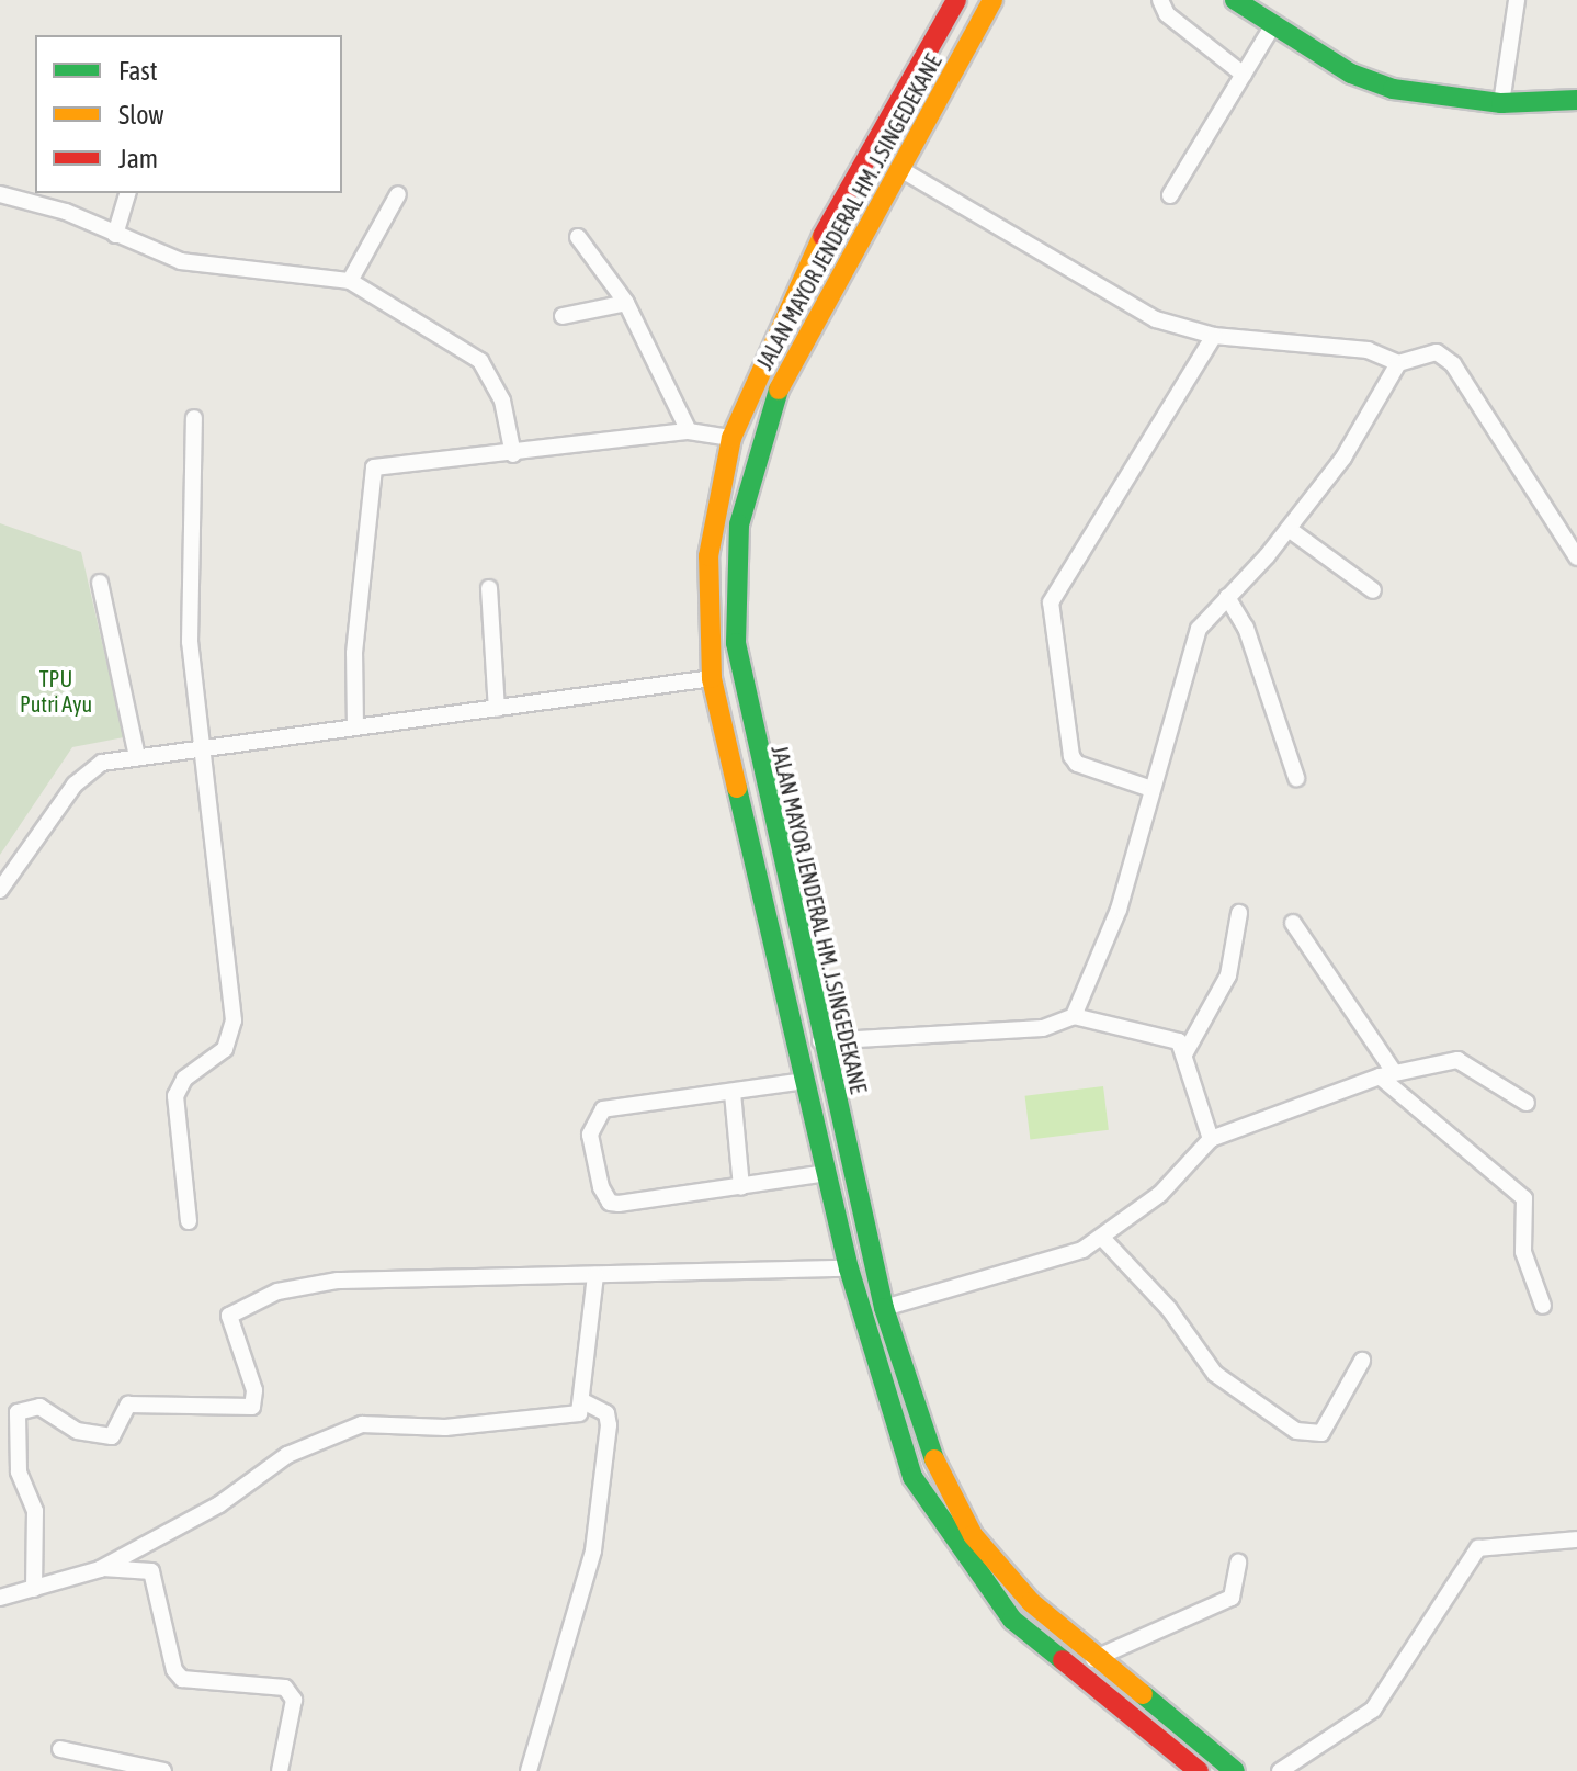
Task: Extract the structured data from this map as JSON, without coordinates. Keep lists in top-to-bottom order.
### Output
{
  "streets": {
    "main road": ["JALAN MAYOR JENDERAL HM. J.SINGEDEKANE"]
  },
  "parks": ["TPU Putri Ayu"],
  "legend": ["Fast", "Slow", "Jam"]
}
